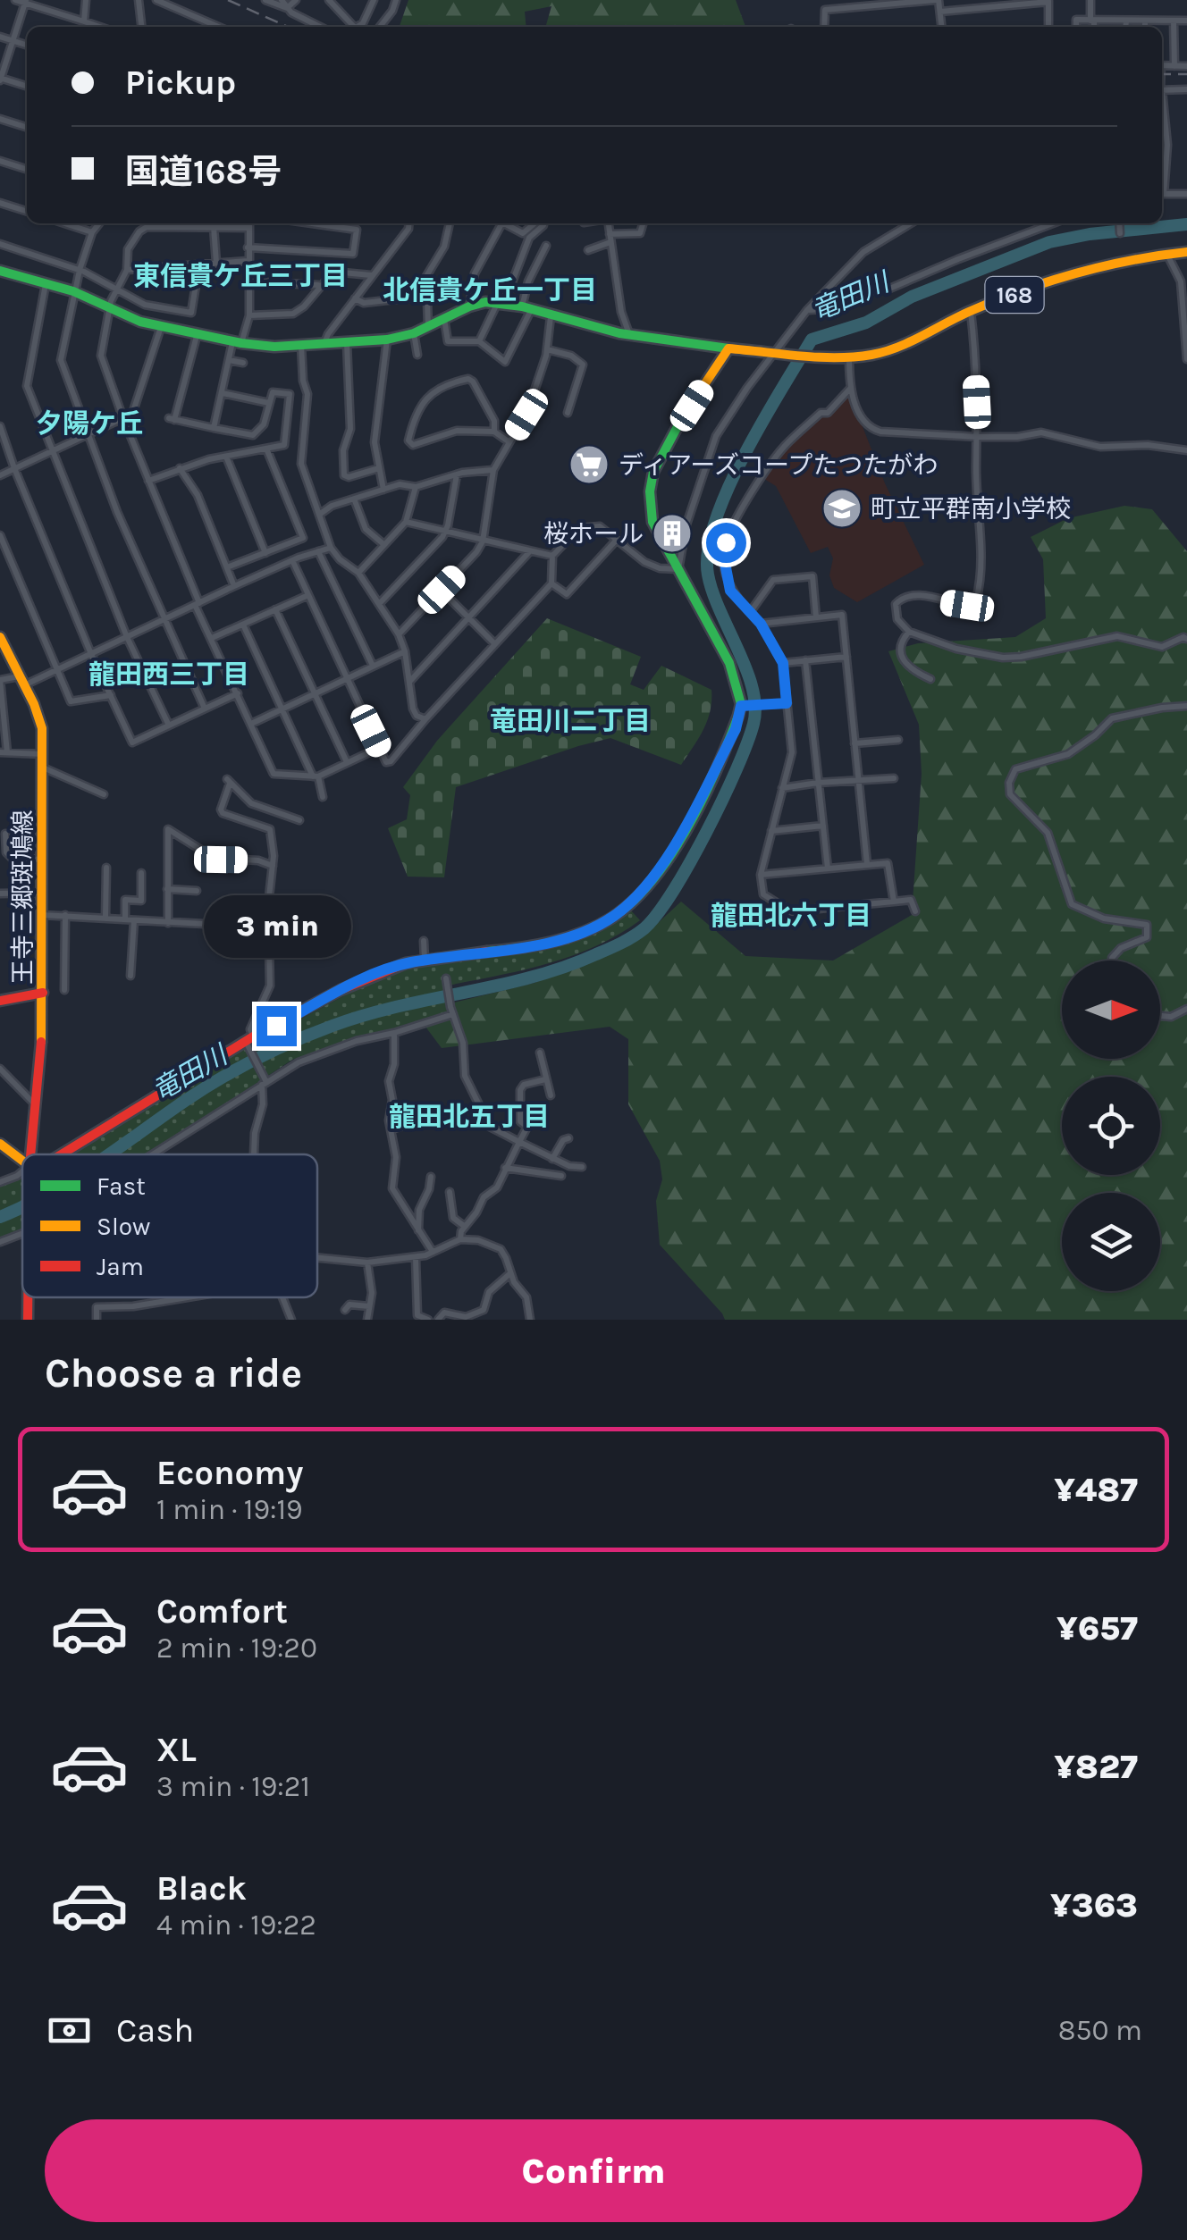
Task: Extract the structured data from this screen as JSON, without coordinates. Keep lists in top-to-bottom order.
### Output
{
  "streets": {
    "main road": ["168", "王寺三郷斑鳩線"]
  },
  "districts": [
    "東信貴ケ丘三丁目",
    "北信貴ケ丘一丁目",
    "夕陽ケ丘",
    "龍田西三丁目",
    "竜田川二丁目",
    "龍田北六丁目",
    "龍田北五丁目"
  ],
  "water": ["竜田川"],
  "places": {
    "supermarket": ["ディアーズコープたつたがわ"],
    "school or university": ["町立平群南小学校"],
    "building": ["桜ホール"]
  },
  "legend": ["Fast", "Slow", "Jam"],
  "north": "right",
  "page": {
    "banner": ["Pickup", "国道168号"],
    "bubble": "3 min",
    "heading": "Choose a ride",
    "list": [
      {
        "name": "Economy",
        "note": "1 min · 19:19",
        "value": "¥487"
      },
      {
        "name": "Comfort",
        "note": "2 min · 19:20",
        "value": "¥657"
      },
      {
        "name": "XL",
        "note": "3 min · 19:21",
        "value": "¥827"
      },
      {
        "name": "Black",
        "note": "4 min · 19:22",
        "value": "¥363"
      }
    ],
    "pay": ["Cash", "850 m"],
    "buttons": "Confirm"
  }
}
